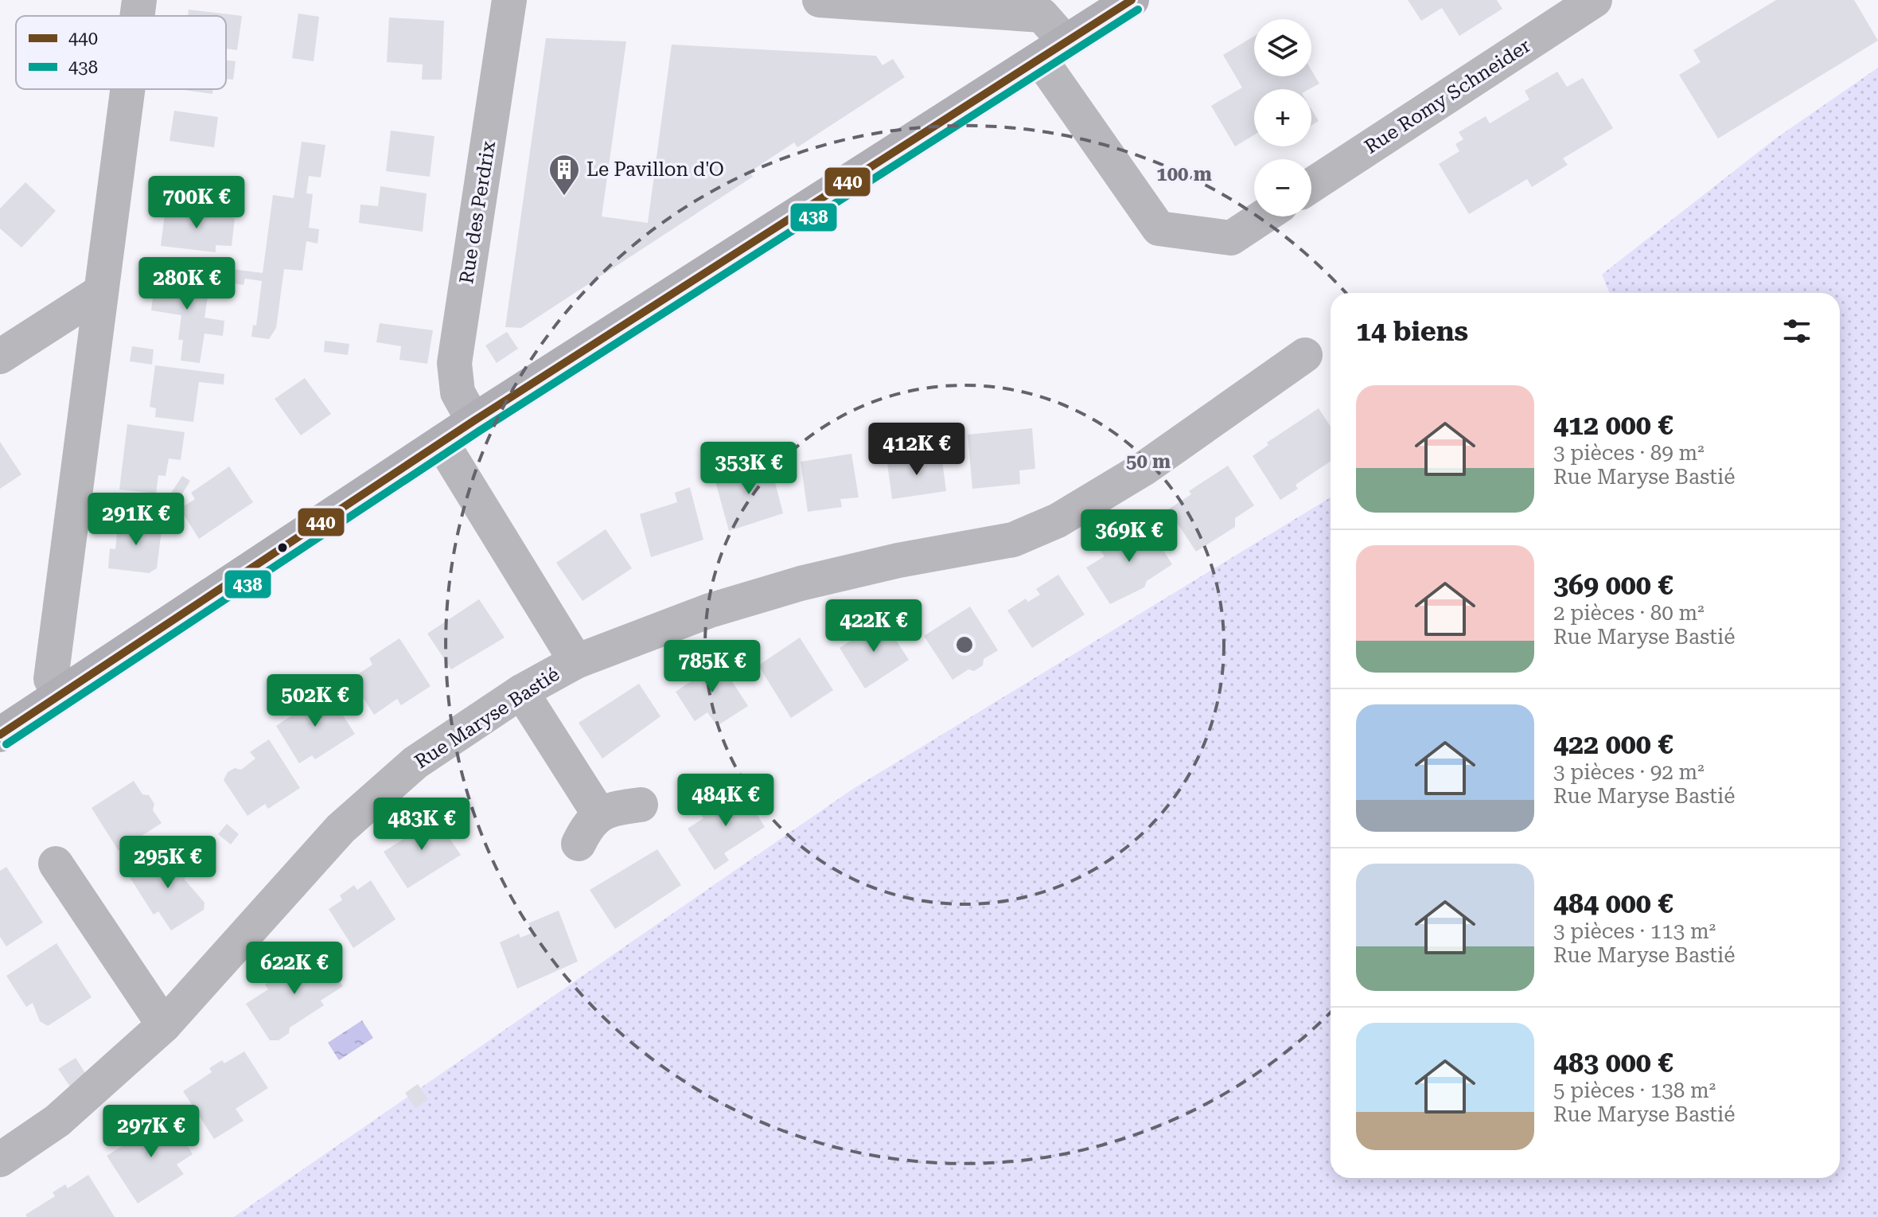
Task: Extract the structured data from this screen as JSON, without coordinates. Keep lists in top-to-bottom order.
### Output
{
  "streets": {
    "street": ["Rue Romy Schneider", "Rue des Perdrix", "Rue Maryse Bastié"]
  },
  "places": {
    "building": ["Le Pavillon d'O"]
  },
  "lines": ["transit line 440", "transit line 438"],
  "legend": ["440", "438"],
  "page": {
    "map_buttons": ["+", "−"],
    "price": [
      "700K €",
      "280K €",
      "412K €",
      "353K €",
      "291K €",
      "369K €",
      "422K €",
      "785K €",
      "502K €",
      "484K €",
      "483K €",
      "295K €",
      "622K €",
      "297K €"
    ],
    "heading": "14 biens",
    "list": [
      {
        "name": "412 000 €",
        "note": "3 pièces · 89 m² · Rue Maryse Bastié"
      },
      {
        "name": "369 000 €",
        "note": "2 pièces · 80 m² · Rue Maryse Bastié"
      },
      {
        "name": "422 000 €",
        "note": "3 pièces · 92 m² · Rue Maryse Bastié"
      },
      {
        "name": "484 000 €",
        "note": "3 pièces · 113 m² · Rue Maryse Bastié"
      },
      {
        "name": "483 000 €",
        "note": "5 pièces · 138 m² · Rue Maryse Bastié"
      }
    ]
  },
  "rings": ["100 m", "50 m"]
}
